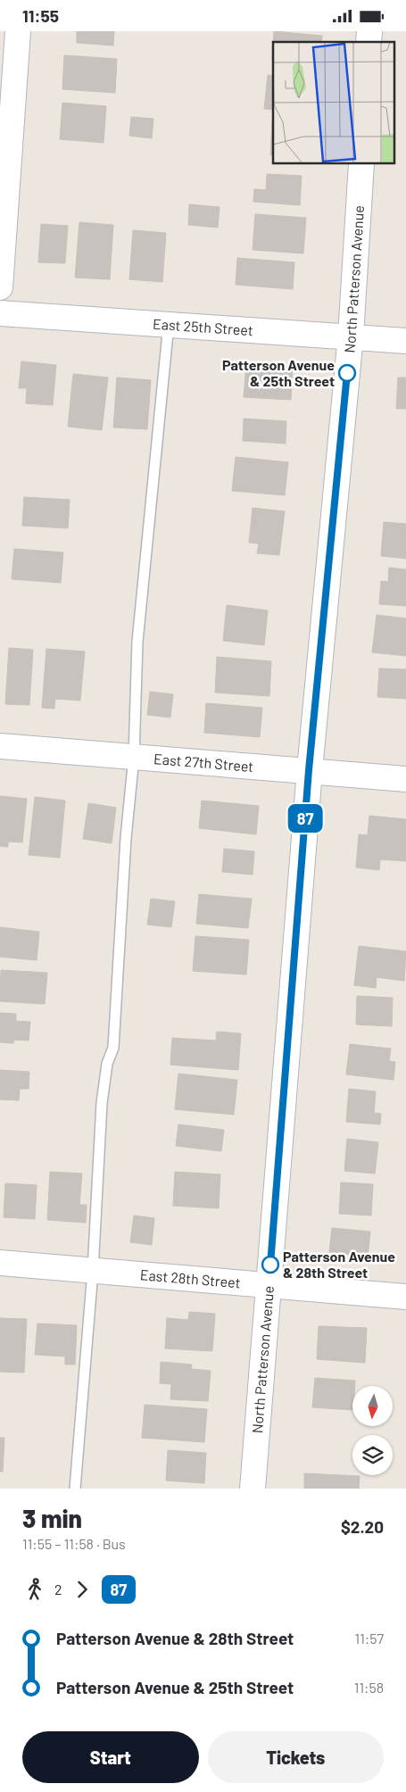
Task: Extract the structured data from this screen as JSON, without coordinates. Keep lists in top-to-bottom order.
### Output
{
  "streets": {
    "street": [
      "North Patterson Avenue",
      "East 25th Street",
      "East 27th Street",
      "East 28th Street"
    ]
  },
  "crossings": [
    ["North Patterson Avenue", "East 25th Street"],
    ["North Patterson Avenue", "East 27th Street"],
    ["North Patterson Avenue", "East 28th Street"]
  ],
  "places": ["Patterson Avenue & 25th Street", "Patterson Avenue & 28th Street"],
  "lines": ["bus line 87"],
  "north": "bottom",
  "page": {
    "status": "11:55",
    "on_map": "87",
    "heading": ["3 min", "11:55 – 11:58 · Bus", "$2.20"],
    "legs": ["2", "87"],
    "list": [
      {
        "name": "Patterson Avenue & 28th Street",
        "value": "11:57"
      },
      {
        "name": "Patterson Avenue & 25th Street",
        "value": "11:58"
      }
    ],
    "buttons": ["Start", "Tickets"]
  }
}
